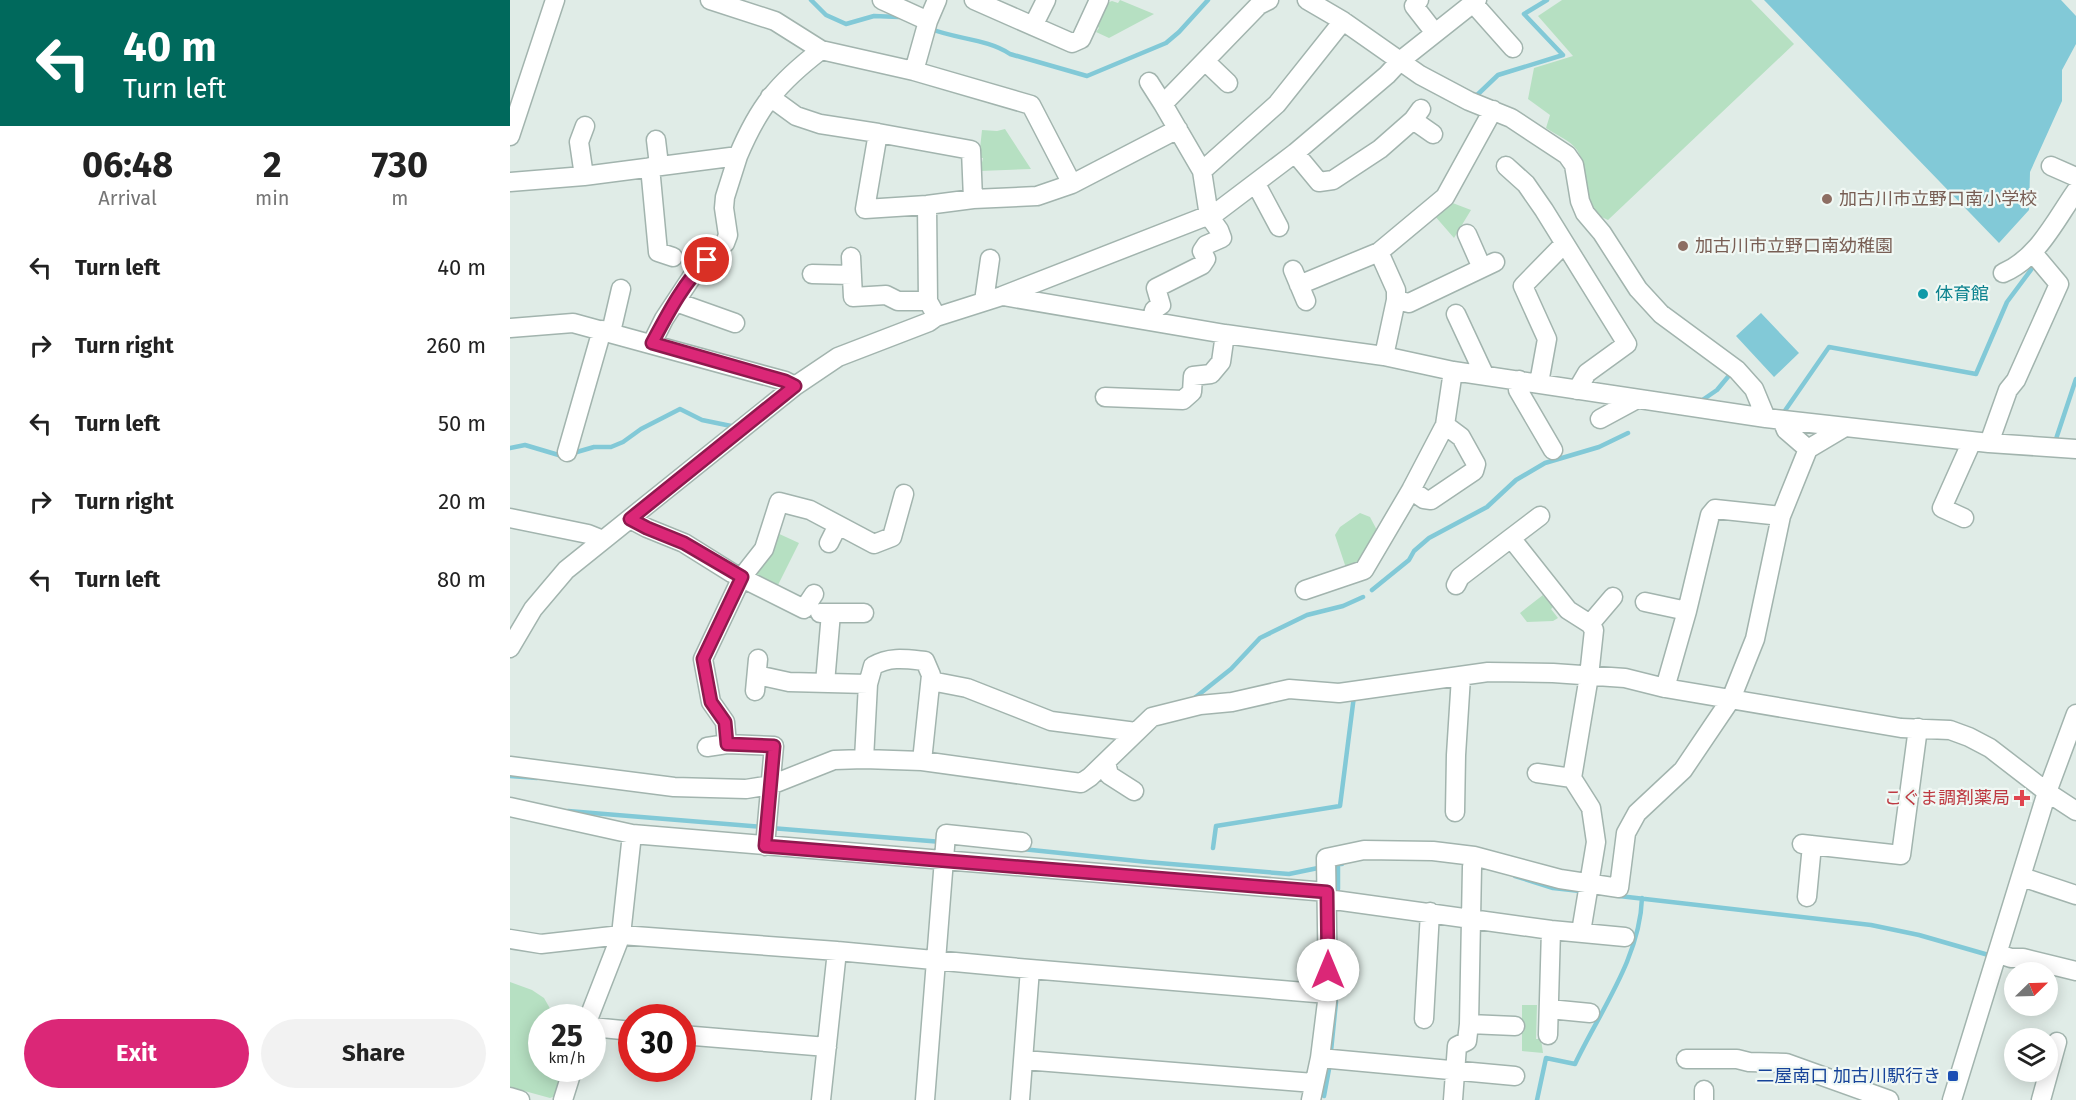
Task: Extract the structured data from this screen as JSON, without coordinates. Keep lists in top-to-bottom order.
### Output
{
  "places": {
    "other": ["加古川市立野口南小学校", "加古川市立野口南幼稚園", "体育館"],
    "health": ["こぐま調剤薬局"],
    "transit": ["二屋南口 加古川駅行き"]
  },
  "north": "top right",
  "page": {
    "turn": ["40 m", "Turn left"],
    "eta": [
      "06:48",
      "Arrival",
      "2",
      "min",
      "730",
      "m"
    ],
    "list": [
      {
        "name": "Turn left",
        "value": "40 m"
      },
      {
        "name": "Turn right",
        "value": "260 m"
      },
      {
        "name": "Turn left",
        "value": "50 m"
      },
      {
        "name": "Turn right",
        "value": "20 m"
      },
      {
        "name": "Turn left",
        "value": "80 m"
      }
    ],
    "speed": "25 km/h",
    "limit": "30",
    "buttons": ["Exit", "Share"]
  }
}
